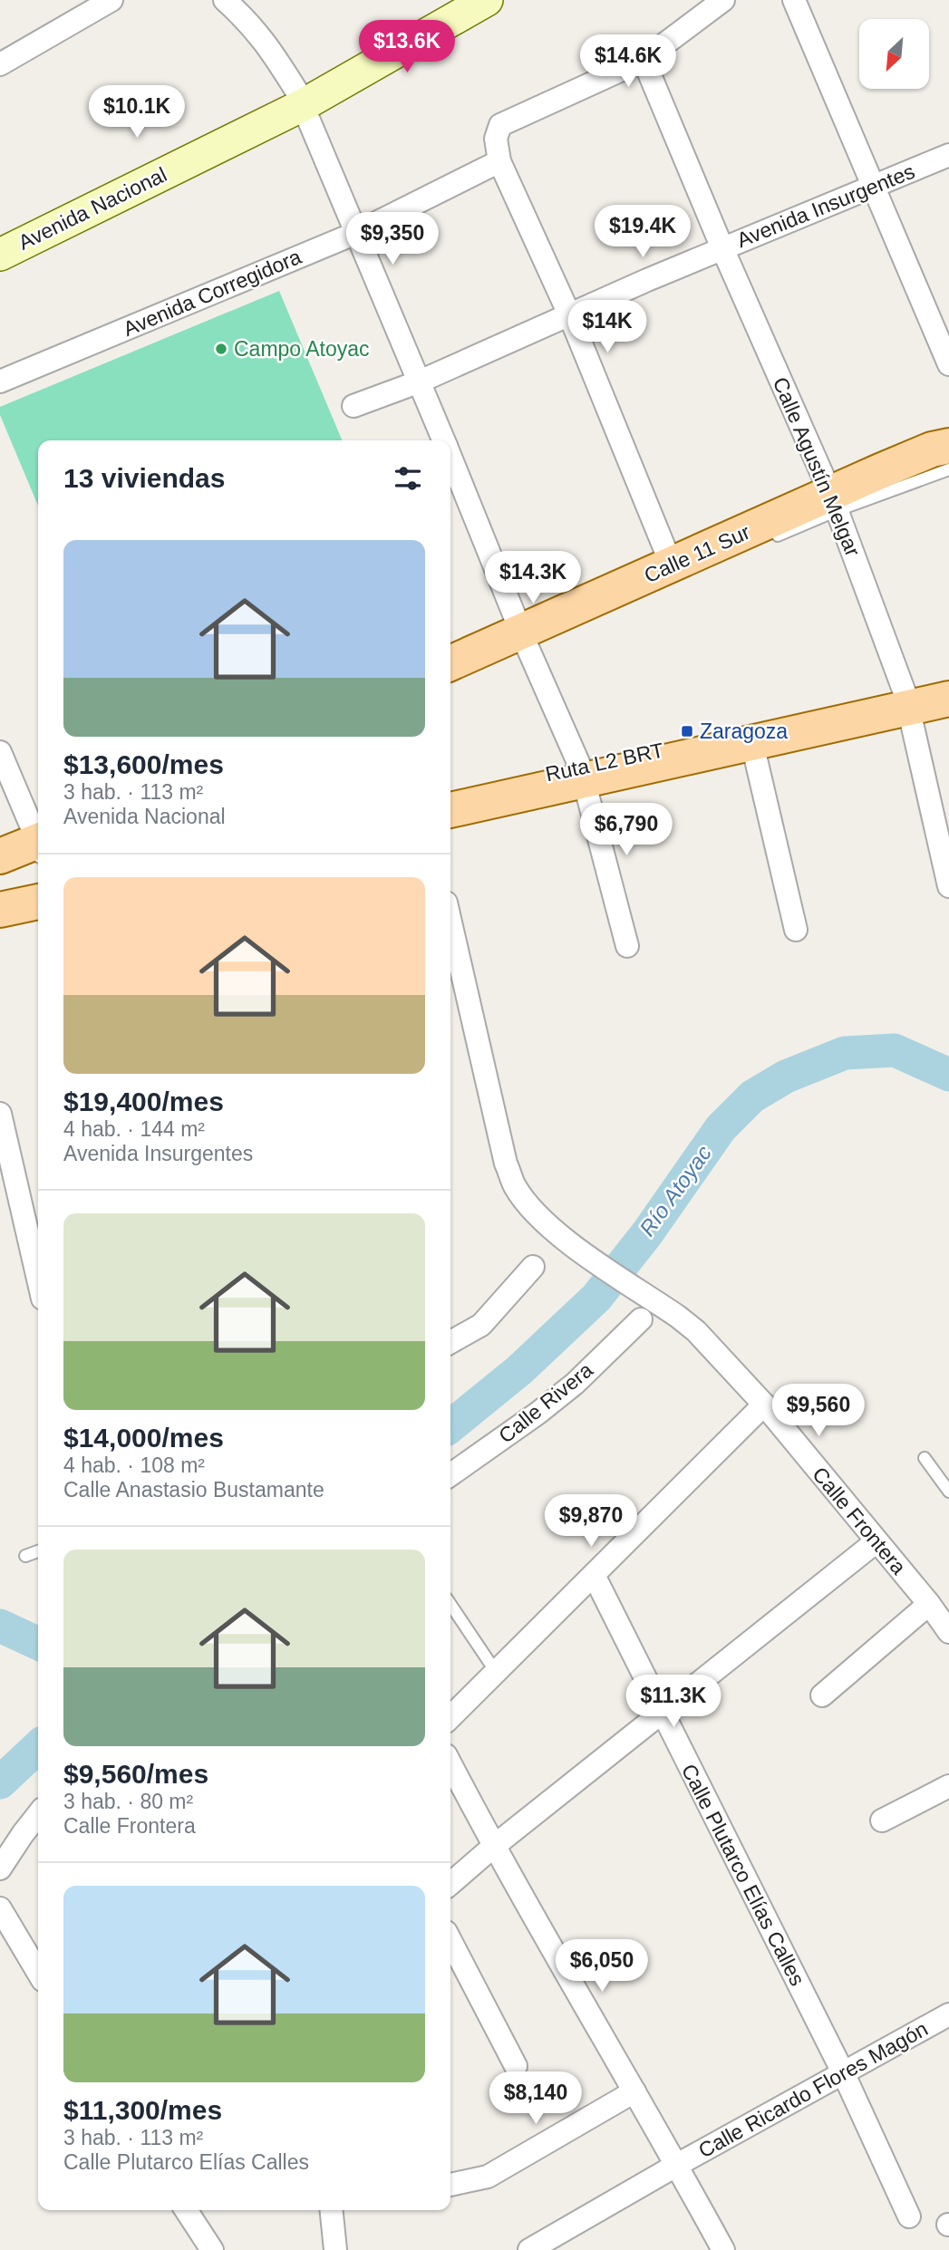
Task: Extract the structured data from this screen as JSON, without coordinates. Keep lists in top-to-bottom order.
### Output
{
  "streets": {
    "main road": ["Avenida Nacional", "Calle 11 Sur"],
    "street": [
      "Avenida Insurgentes",
      "Avenida Corregidora",
      "Calle Agustín Melgar",
      "Calle Rivera",
      "Calle Frontera",
      "Calle Plutarco Elías Calles",
      "Calle Ricardo Flores Magón"
    ]
  },
  "crossings": [
    ["Avenida Insurgentes", "Calle Agustín Melgar"],
    ["Calle Agustín Melgar", "Calle 11 Sur"],
    ["Calle Plutarco Elías Calles", "Calle Ricardo Flores Magón"]
  ],
  "water": ["Río Atoyac"],
  "places": {
    "other": ["Campo Atoyac"],
    "transit": ["Zaragoza"]
  },
  "north": "bottom left",
  "page": {
    "price": [
      "$13.6K",
      "$14.6K",
      "$10.1K",
      "$19.4K",
      "$9,350",
      "$14K",
      "$14.3K",
      "$6,790",
      "$9,560",
      "$9,870",
      "$11.3K",
      "$6,050",
      "$8,140"
    ],
    "heading": "13 viviendas",
    "list": [
      {
        "name": "$13,600/mes",
        "note": "3 hab. · 113 m² · Avenida Nacional"
      },
      {
        "name": "$19,400/mes",
        "note": "4 hab. · 144 m² · Avenida Insurgentes"
      },
      {
        "name": "$14,000/mes",
        "note": "4 hab. · 108 m² · Calle Anastasio Bustamante"
      },
      {
        "name": "$9,560/mes",
        "note": "3 hab. · 80 m² · Calle Frontera"
      },
      {
        "name": "$11,300/mes",
        "note": "3 hab. · 113 m² · Calle Plutarco Elías Calles"
      }
    ]
  }
}
